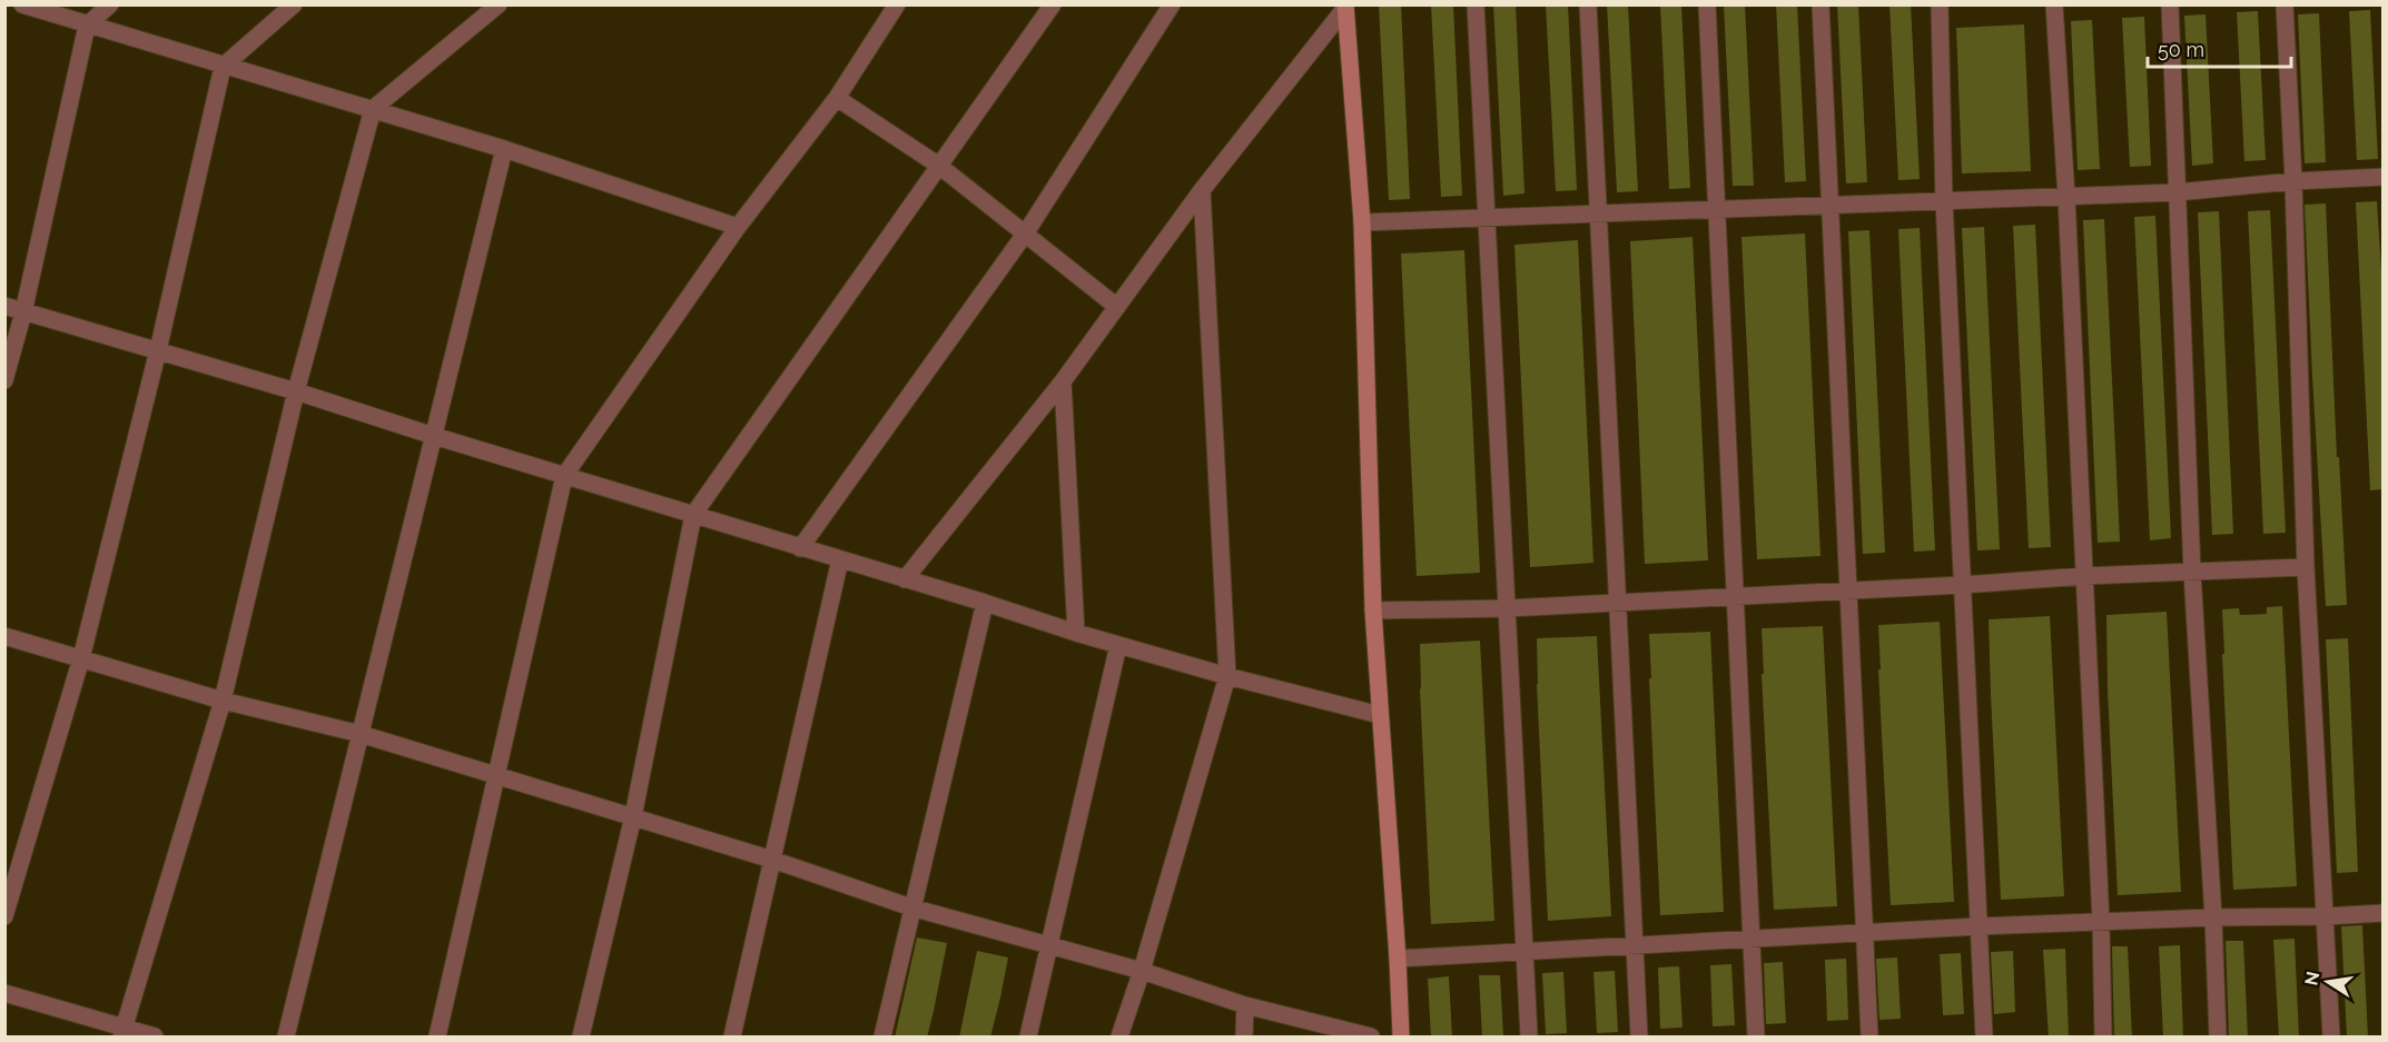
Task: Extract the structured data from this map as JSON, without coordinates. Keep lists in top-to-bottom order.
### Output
{
  "scale_bar": "50 m",
  "north": "left"
}
